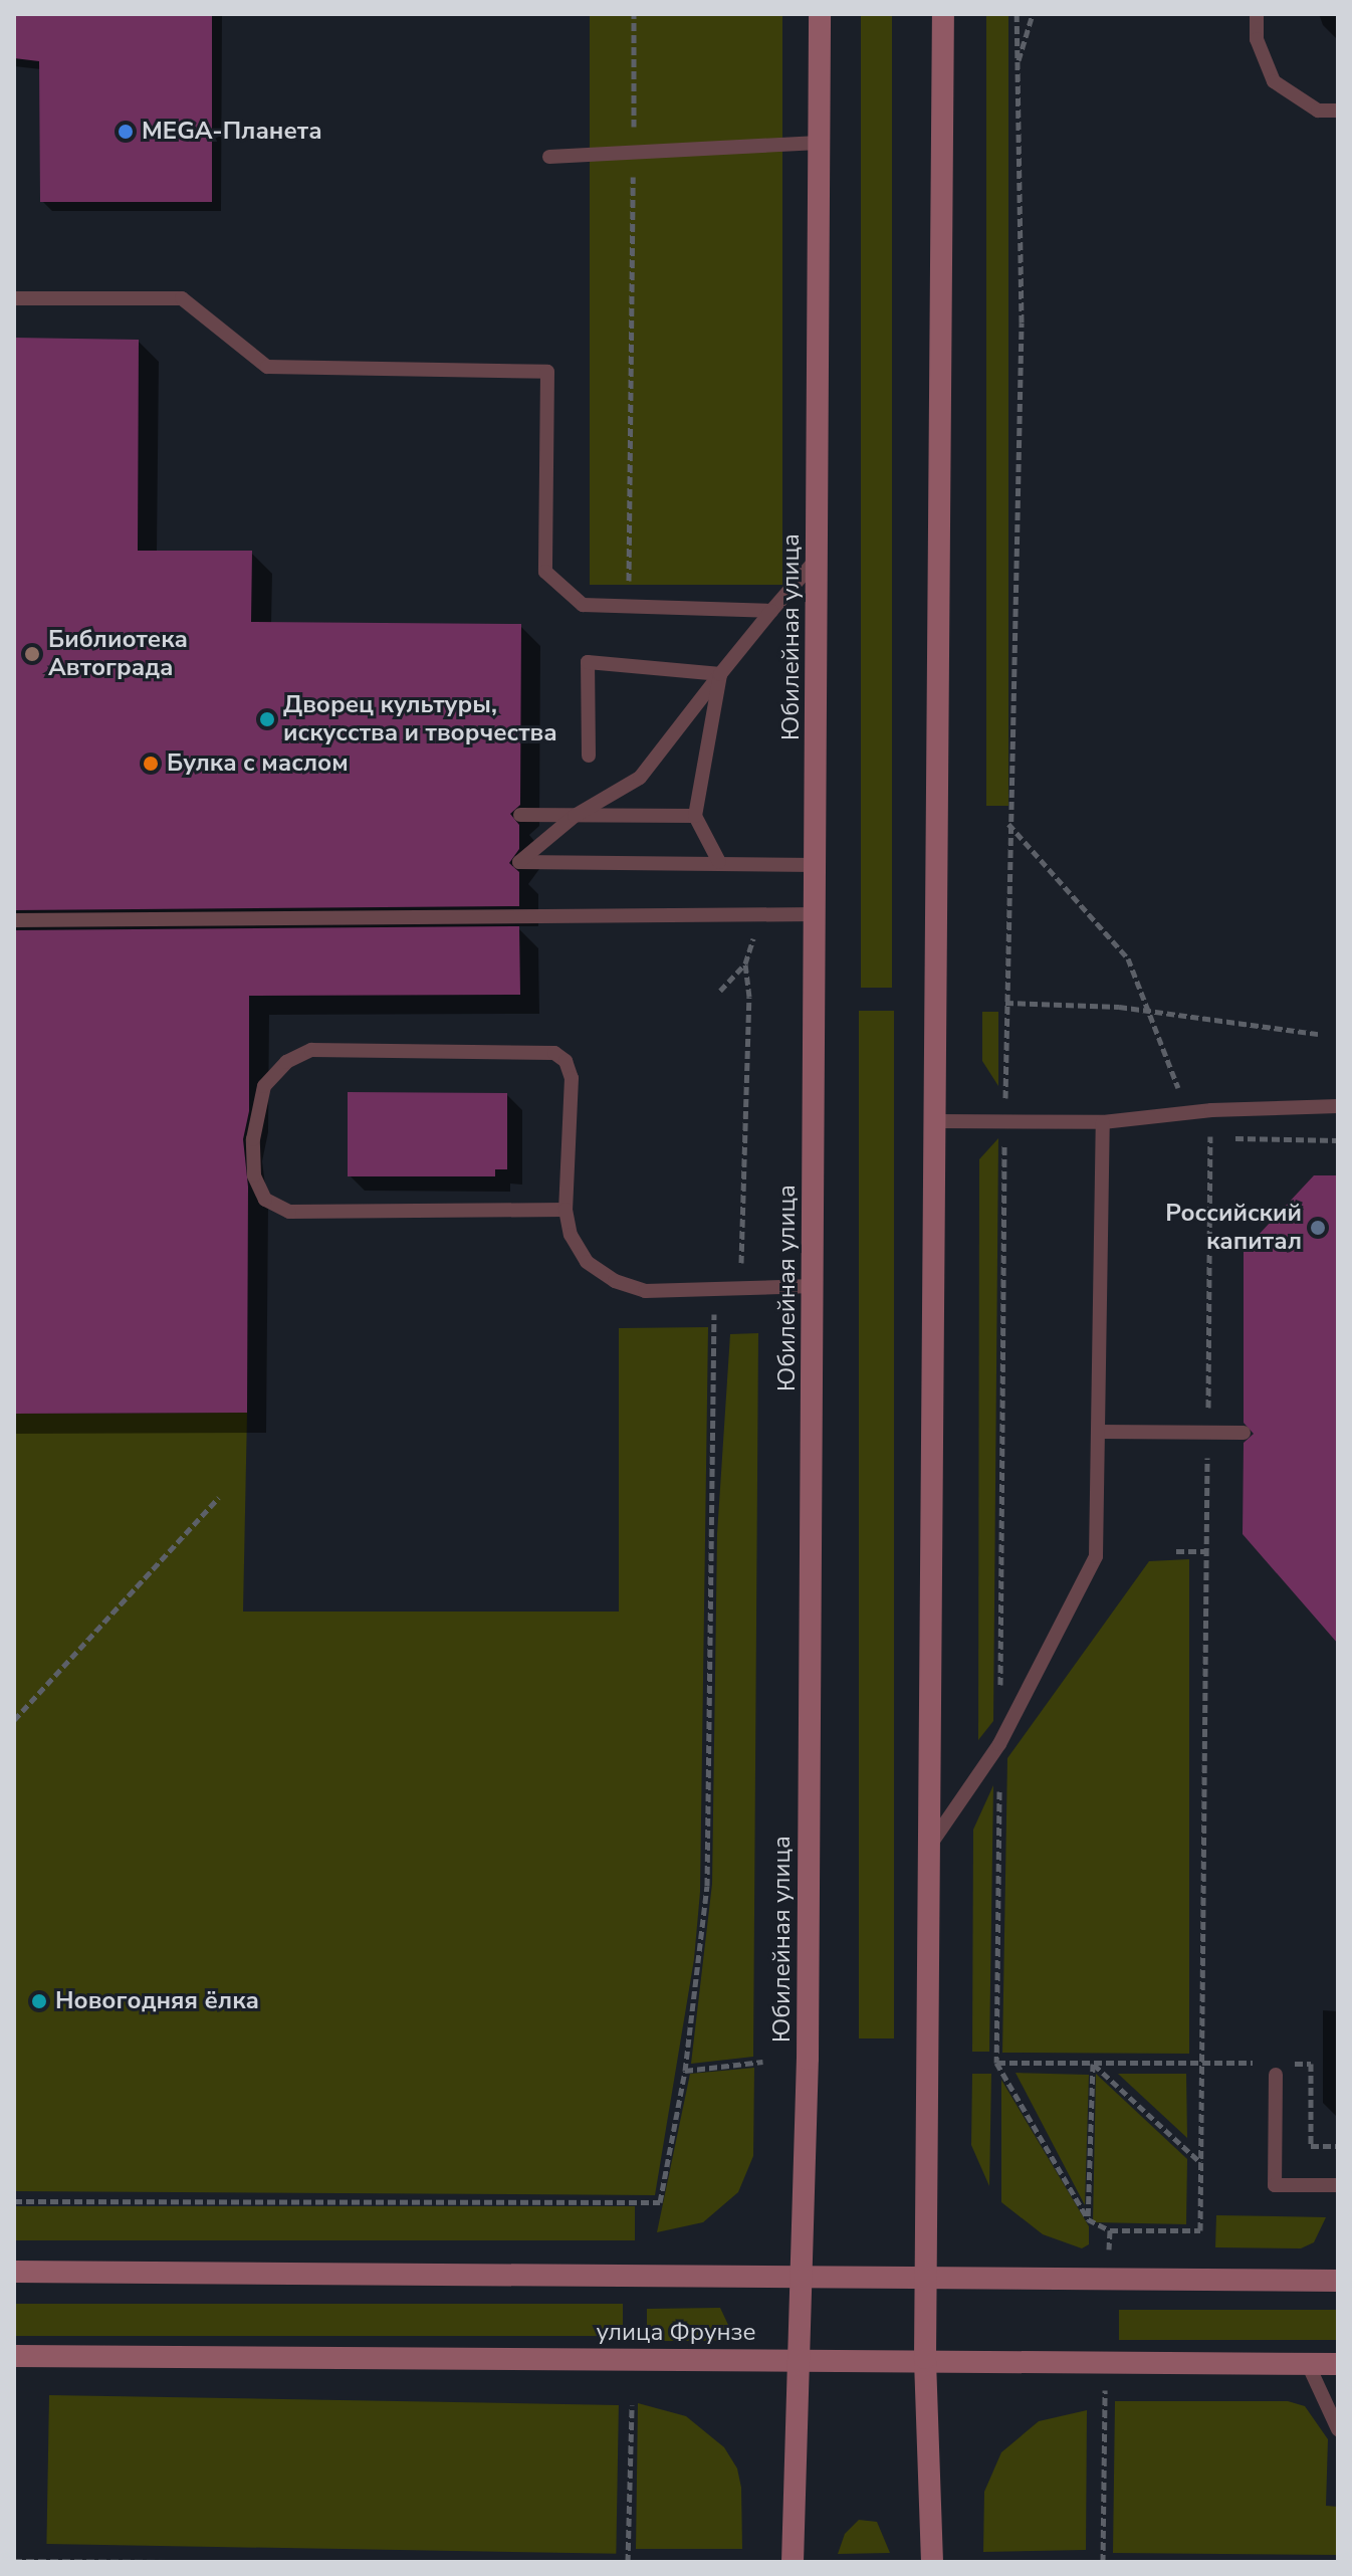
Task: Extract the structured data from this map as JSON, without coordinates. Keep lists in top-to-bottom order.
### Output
{
  "streets": {
    "main road": ["Юбилейная улица", "улица Фрунзе"]
  },
  "crossings": [
    ["Юбилейная улица", "улица Фрунзе"]
  ],
  "places": [
    "MEGA-Планета",
    "Библиотека Автограда",
    "Дворец культуры, искусства и творчества",
    "Булка с маслом",
    "Российский капитал",
    "Новогодняя ёлка"
  ]
}
